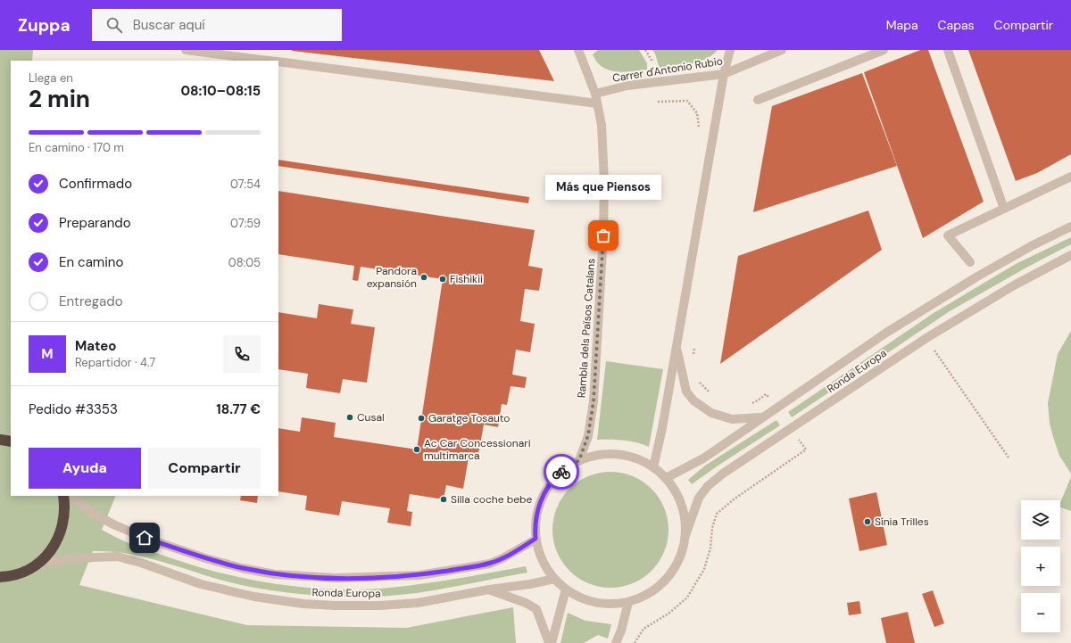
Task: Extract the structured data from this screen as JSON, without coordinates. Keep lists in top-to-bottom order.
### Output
{
  "streets": {
    "street": ["Carrer d'Antonio Rubio", "Rambla dels Països Catalans", "Ronda Europa"]
  },
  "crossings": [
    ["Carrer d'Antonio Rubio", "Rambla dels Països Catalans"],
    ["Rambla dels Països Catalans", "Ronda Europa"]
  ],
  "places": [
    "Más que Piensos",
    "Pandora expansión",
    "Fishikii",
    "Cusal",
    "Garatge Tosauto",
    "Ac Car Concessionari multimarca",
    "Silla coche bebe",
    "Sínia Trilles"
  ],
  "page": {
    "header": "Zuppa",
    "search": "Buscar aquí",
    "nav": ["Mapa", "Capas", "Compartir"],
    "heading": ["2 min", "Llega en", "08:10–08:15"],
    "panel": [
      "Mateo",
      "Repartidor · 4.7",
      "Pedido #3353",
      "18.77 €"
    ],
    "bar": "En camino · 170 m",
    "list": [
      ["Confirmado", "07:54"],
      ["Preparando", "07:59"],
      ["En camino", "08:05"],
      "Entregado"
    ],
    "bubble": "Más que Piensos",
    "round": "M",
    "buttons": ["Ayuda", "Compartir"],
    "map_buttons": ["+", "−"]
  }
}
